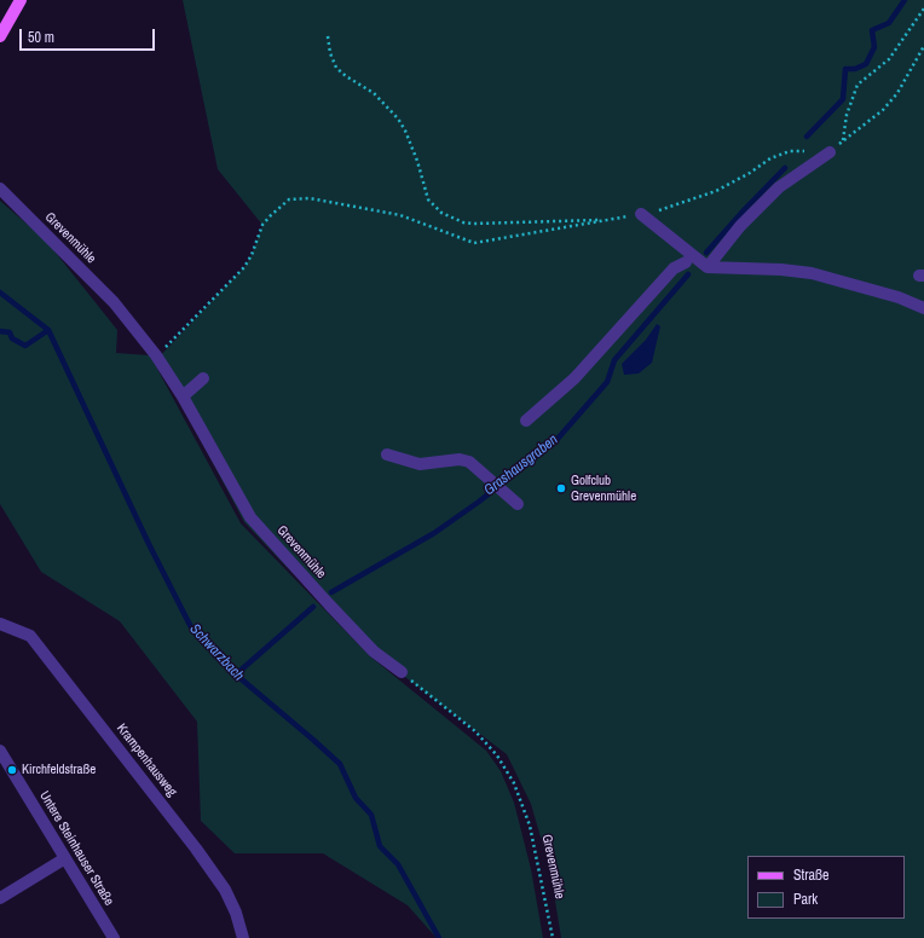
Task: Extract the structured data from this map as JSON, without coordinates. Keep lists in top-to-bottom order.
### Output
{
  "streets": {
    "street": ["Grevenmühle", "Krampenhausweg", "Untere Steinhauser Straße"]
  },
  "water": ["Grashausgraben", "Schwarzbach"],
  "places": ["Golfclub Grevenmühle", "Kirchfeldstraße"],
  "legend": ["Straße", "Park"],
  "scale_bar": "50 m"
}
